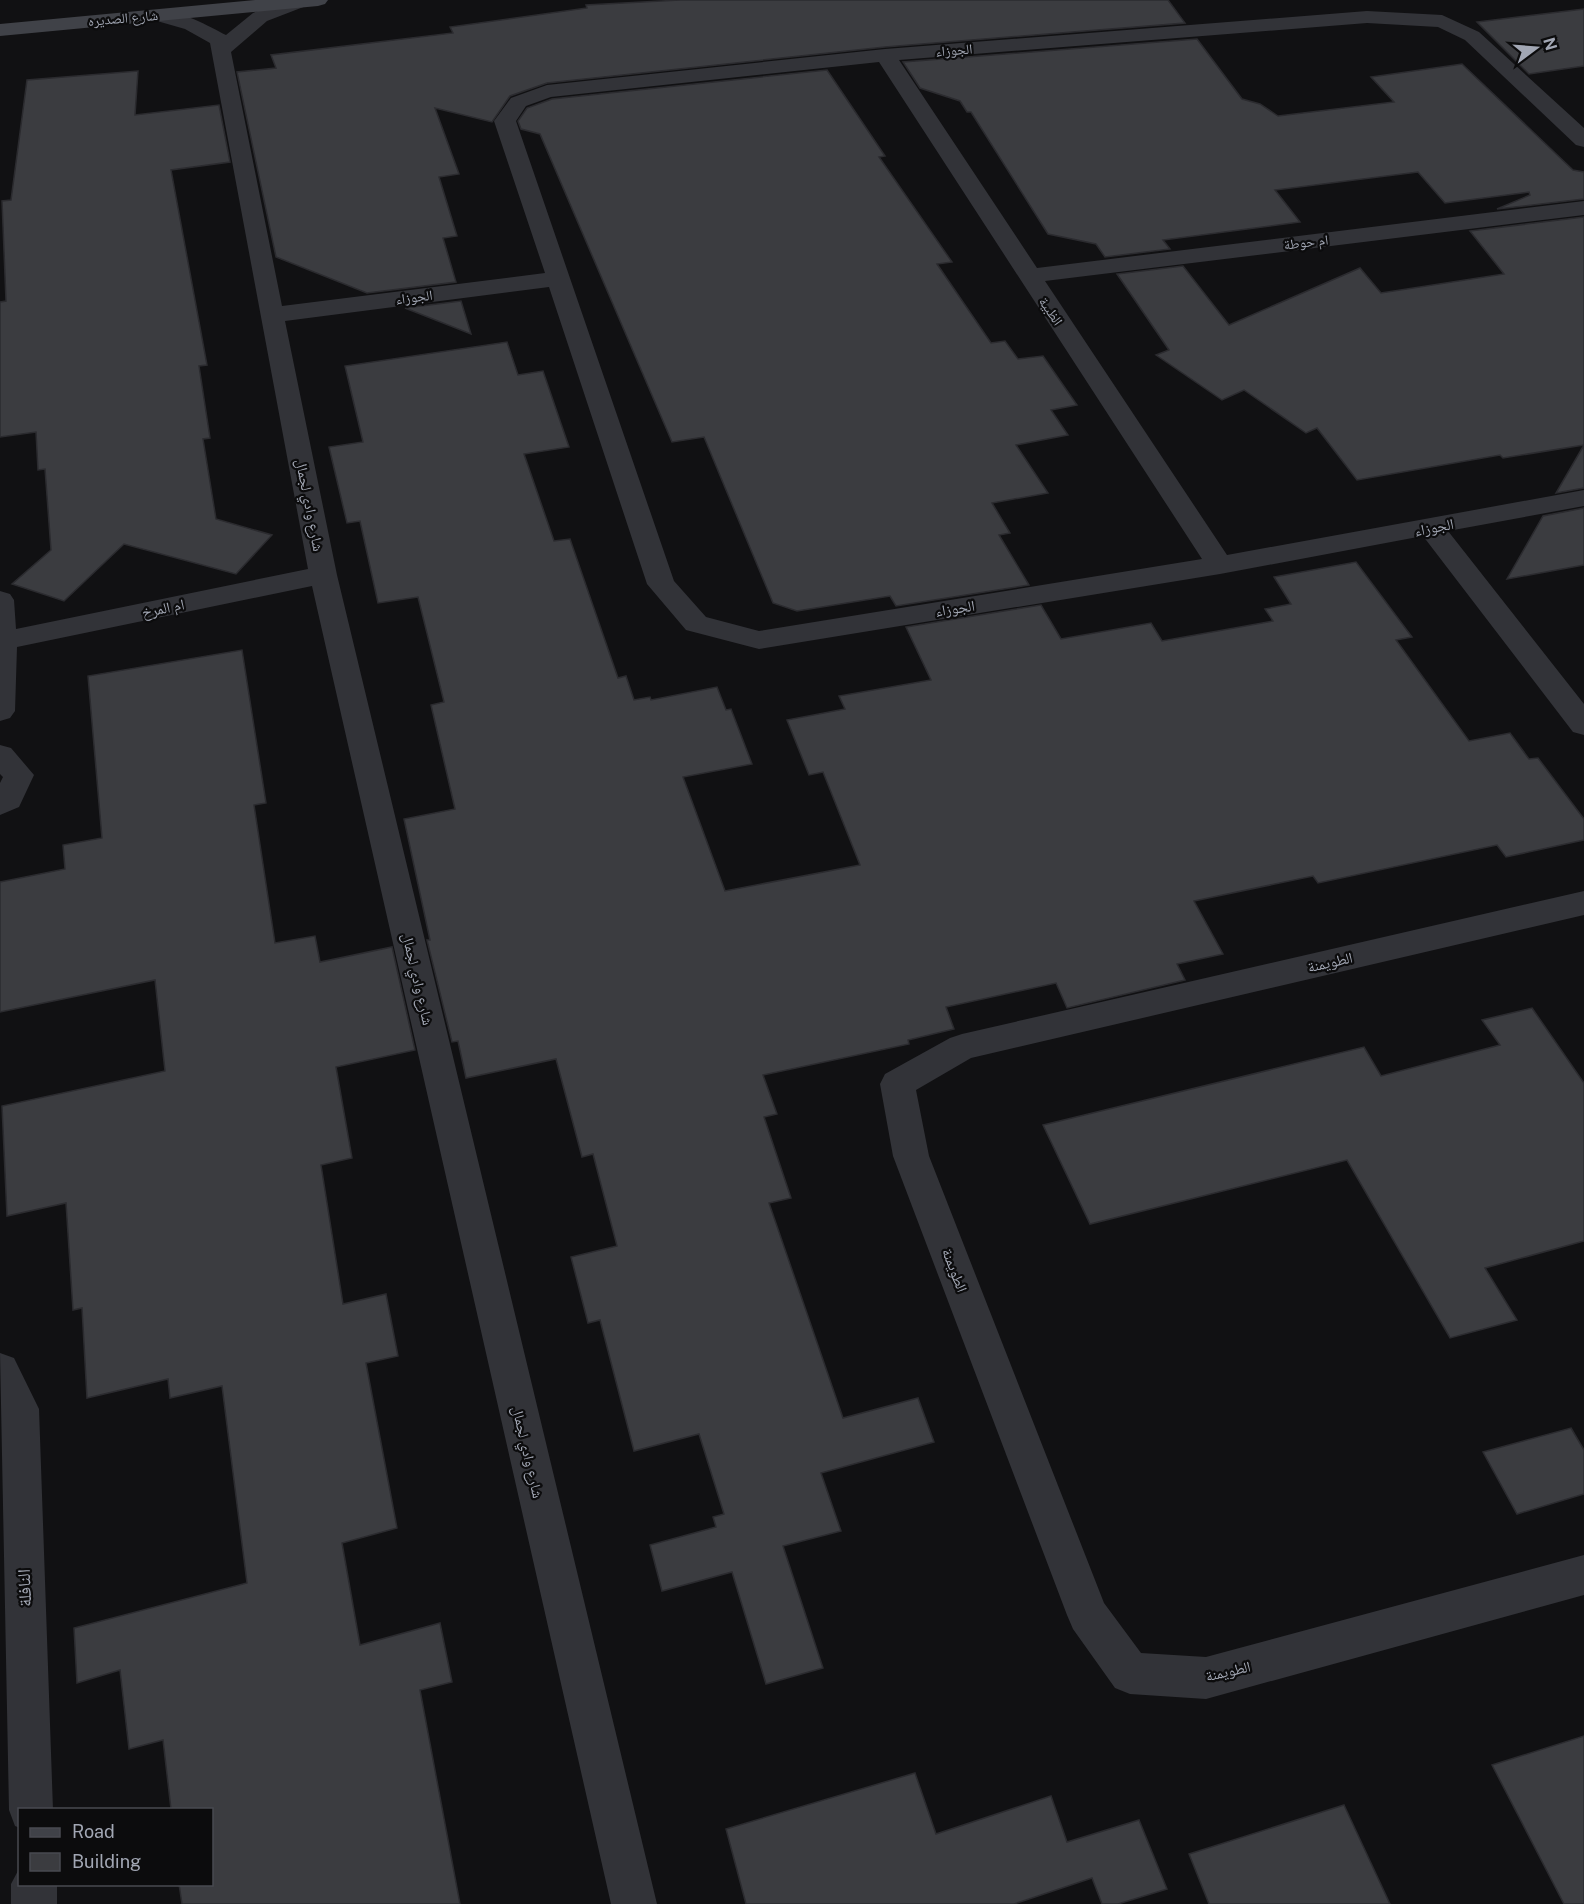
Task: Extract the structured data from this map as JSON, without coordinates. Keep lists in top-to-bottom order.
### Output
{
  "streets": {
    "main road": ["شارع الصديره"],
    "street": [
      "الجوزاء",
      "ام حوطة",
      "الظبية",
      "شارع وادي لجمال",
      "ام المرخ",
      "الطويمنة",
      "النافلة"
    ]
  },
  "crossings": [
    ["الجوزاء", "الظبية"],
    ["الجوزاء", "شارع وادي لجمال"],
    ["ام حوطة", "الظبية"],
    ["شارع وادي لجمال", "ام المرخ"]
  ],
  "legend": ["Road", "Building"],
  "north": "right"
}
